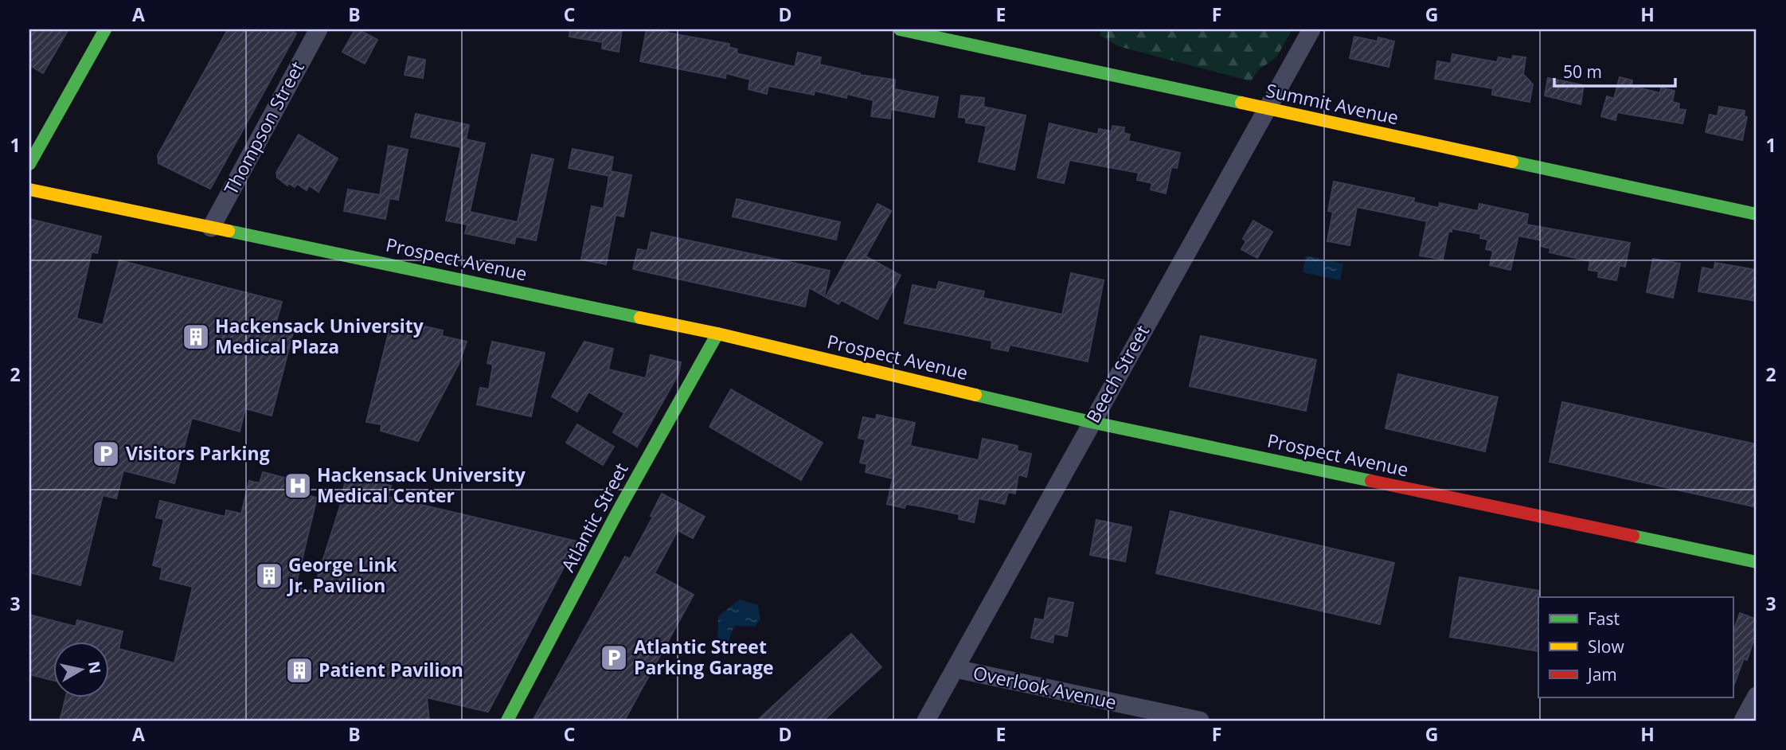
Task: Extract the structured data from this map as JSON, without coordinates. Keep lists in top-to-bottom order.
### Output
{
  "streets": {
    "street": [
      "Summit Avenue",
      "Thompson Street",
      "Prospect Avenue",
      "Beech Street",
      "Atlantic Street",
      "Overlook Avenue"
    ]
  },
  "crossings": [
    ["Summit Avenue", "Beech Street"],
    ["Thompson Street", "Prospect Avenue"],
    ["Prospect Avenue", "Beech Street"],
    ["Prospect Avenue", "Atlantic Street"],
    ["Beech Street", "Overlook Avenue"]
  ],
  "places": {
    "building": ["Hackensack University Medical Plaza", "George Link Jr. Pavilion", "Patient Pavilion"],
    "parking": ["Visitors Parking", "Atlantic Street Parking Garage"],
    "hospital": ["Hackensack University Medical Center"]
  },
  "legend": ["Fast", "Slow", "Jam"],
  "scale_bar": "50 m",
  "north": "right",
  "grid": {
    "columns": [
      "A",
      "B",
      "C",
      "D",
      "E",
      "F",
      "G",
      "H"
    ],
    "rows": ["1", "2", "3"]
  }
}
